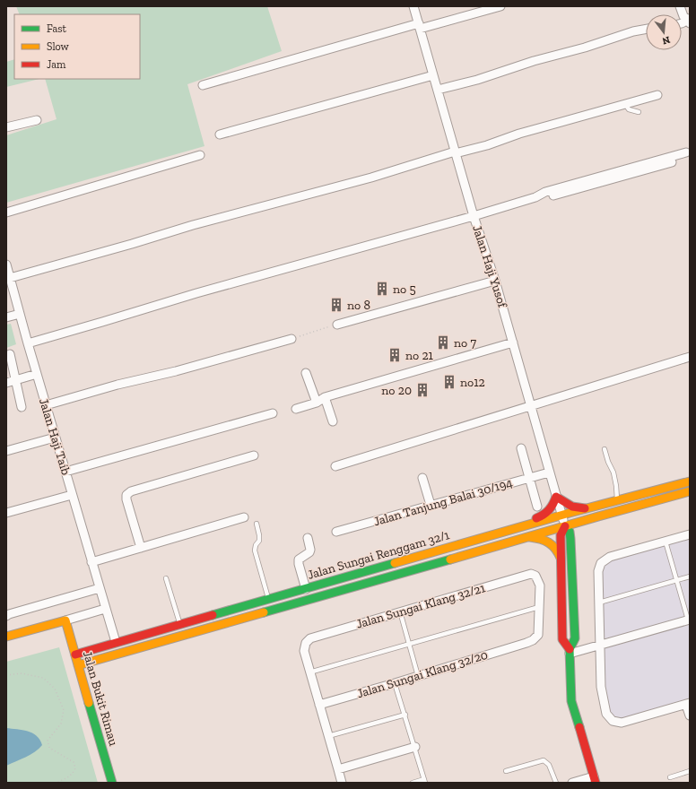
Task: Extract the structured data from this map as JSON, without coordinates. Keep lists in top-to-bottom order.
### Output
{
  "streets": {
    "main road": ["Jalan Sungai Renggam 32/1", "Jalan Bukit Rimau"],
    "street": [
      "Jalan Haji Yusof",
      "Jalan Haji Taib",
      "Jalan Tanjung Balai 30/194",
      "Jalan Sungai Klang 32/21",
      "Jalan Sungai Klang 32/20"
    ]
  },
  "crossings": [
    ["Jalan Haji Yusof", "Jalan Tanjung Balai 30/194"],
    ["Jalan Haji Yusof", "Jalan Sungai Renggam 32/1"],
    ["Jalan Haji Taib", "Jalan Sungai Renggam 32/1"],
    ["Jalan Sungai Renggam 32/1", "Jalan Bukit Rimau"],
    ["Jalan Sungai Klang 32/21", "Jalan Sungai Klang 32/20"]
  ],
  "places": {
    "building": [
      "no 5",
      "no 8",
      "no 7",
      "no 21",
      "no12",
      "no 20"
    ]
  },
  "legend": ["Fast", "Slow", "Jam"],
  "north": "bottom"
}
